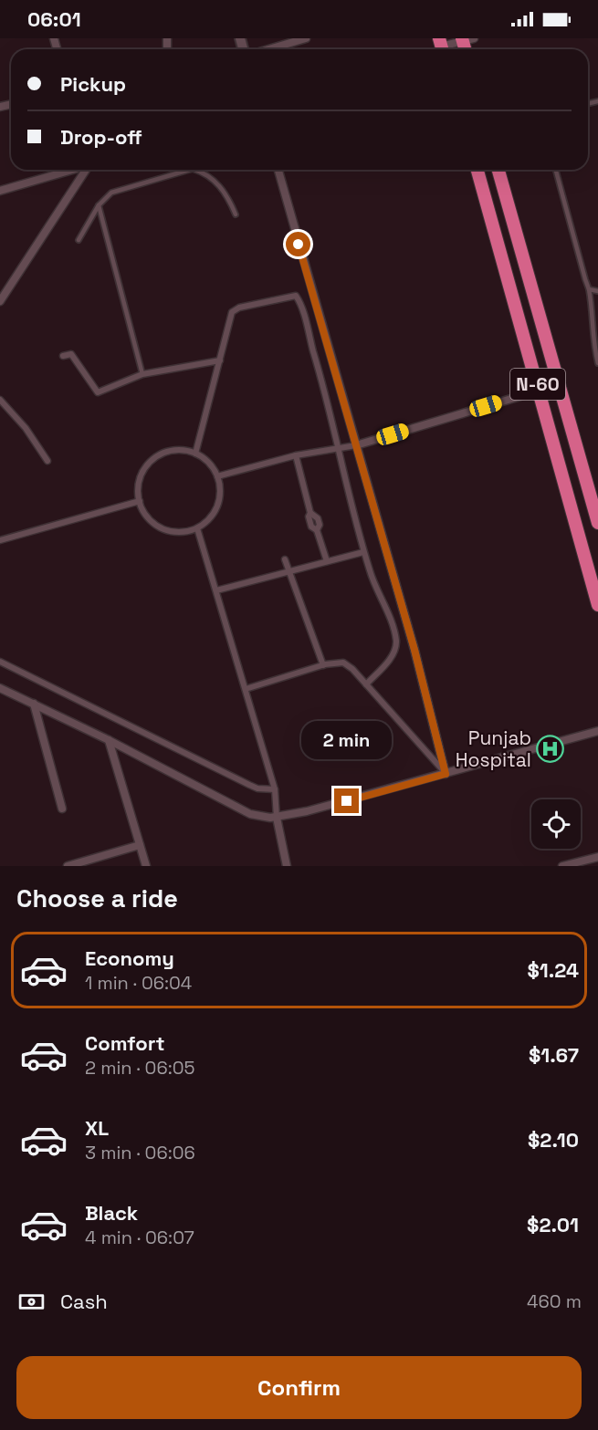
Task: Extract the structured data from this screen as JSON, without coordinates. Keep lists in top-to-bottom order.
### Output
{
  "streets": {
    "highway": ["N-60"]
  },
  "places": {
    "hospital": ["Punjab Hospital"]
  },
  "page": {
    "status": "06:01",
    "banner": ["Pickup", "Drop-off"],
    "bubble": "2 min",
    "heading": "Choose a ride",
    "list": [
      {
        "name": "Economy",
        "note": "1 min · 06:04",
        "value": "$1.24"
      },
      {
        "name": "Comfort",
        "note": "2 min · 06:05",
        "value": "$1.67"
      },
      {
        "name": "XL",
        "note": "3 min · 06:06",
        "value": "$2.10"
      },
      {
        "name": "Black",
        "note": "4 min · 06:07",
        "value": "$2.01"
      }
    ],
    "pay": ["Cash", "460 m"],
    "buttons": "Confirm"
  }
}
